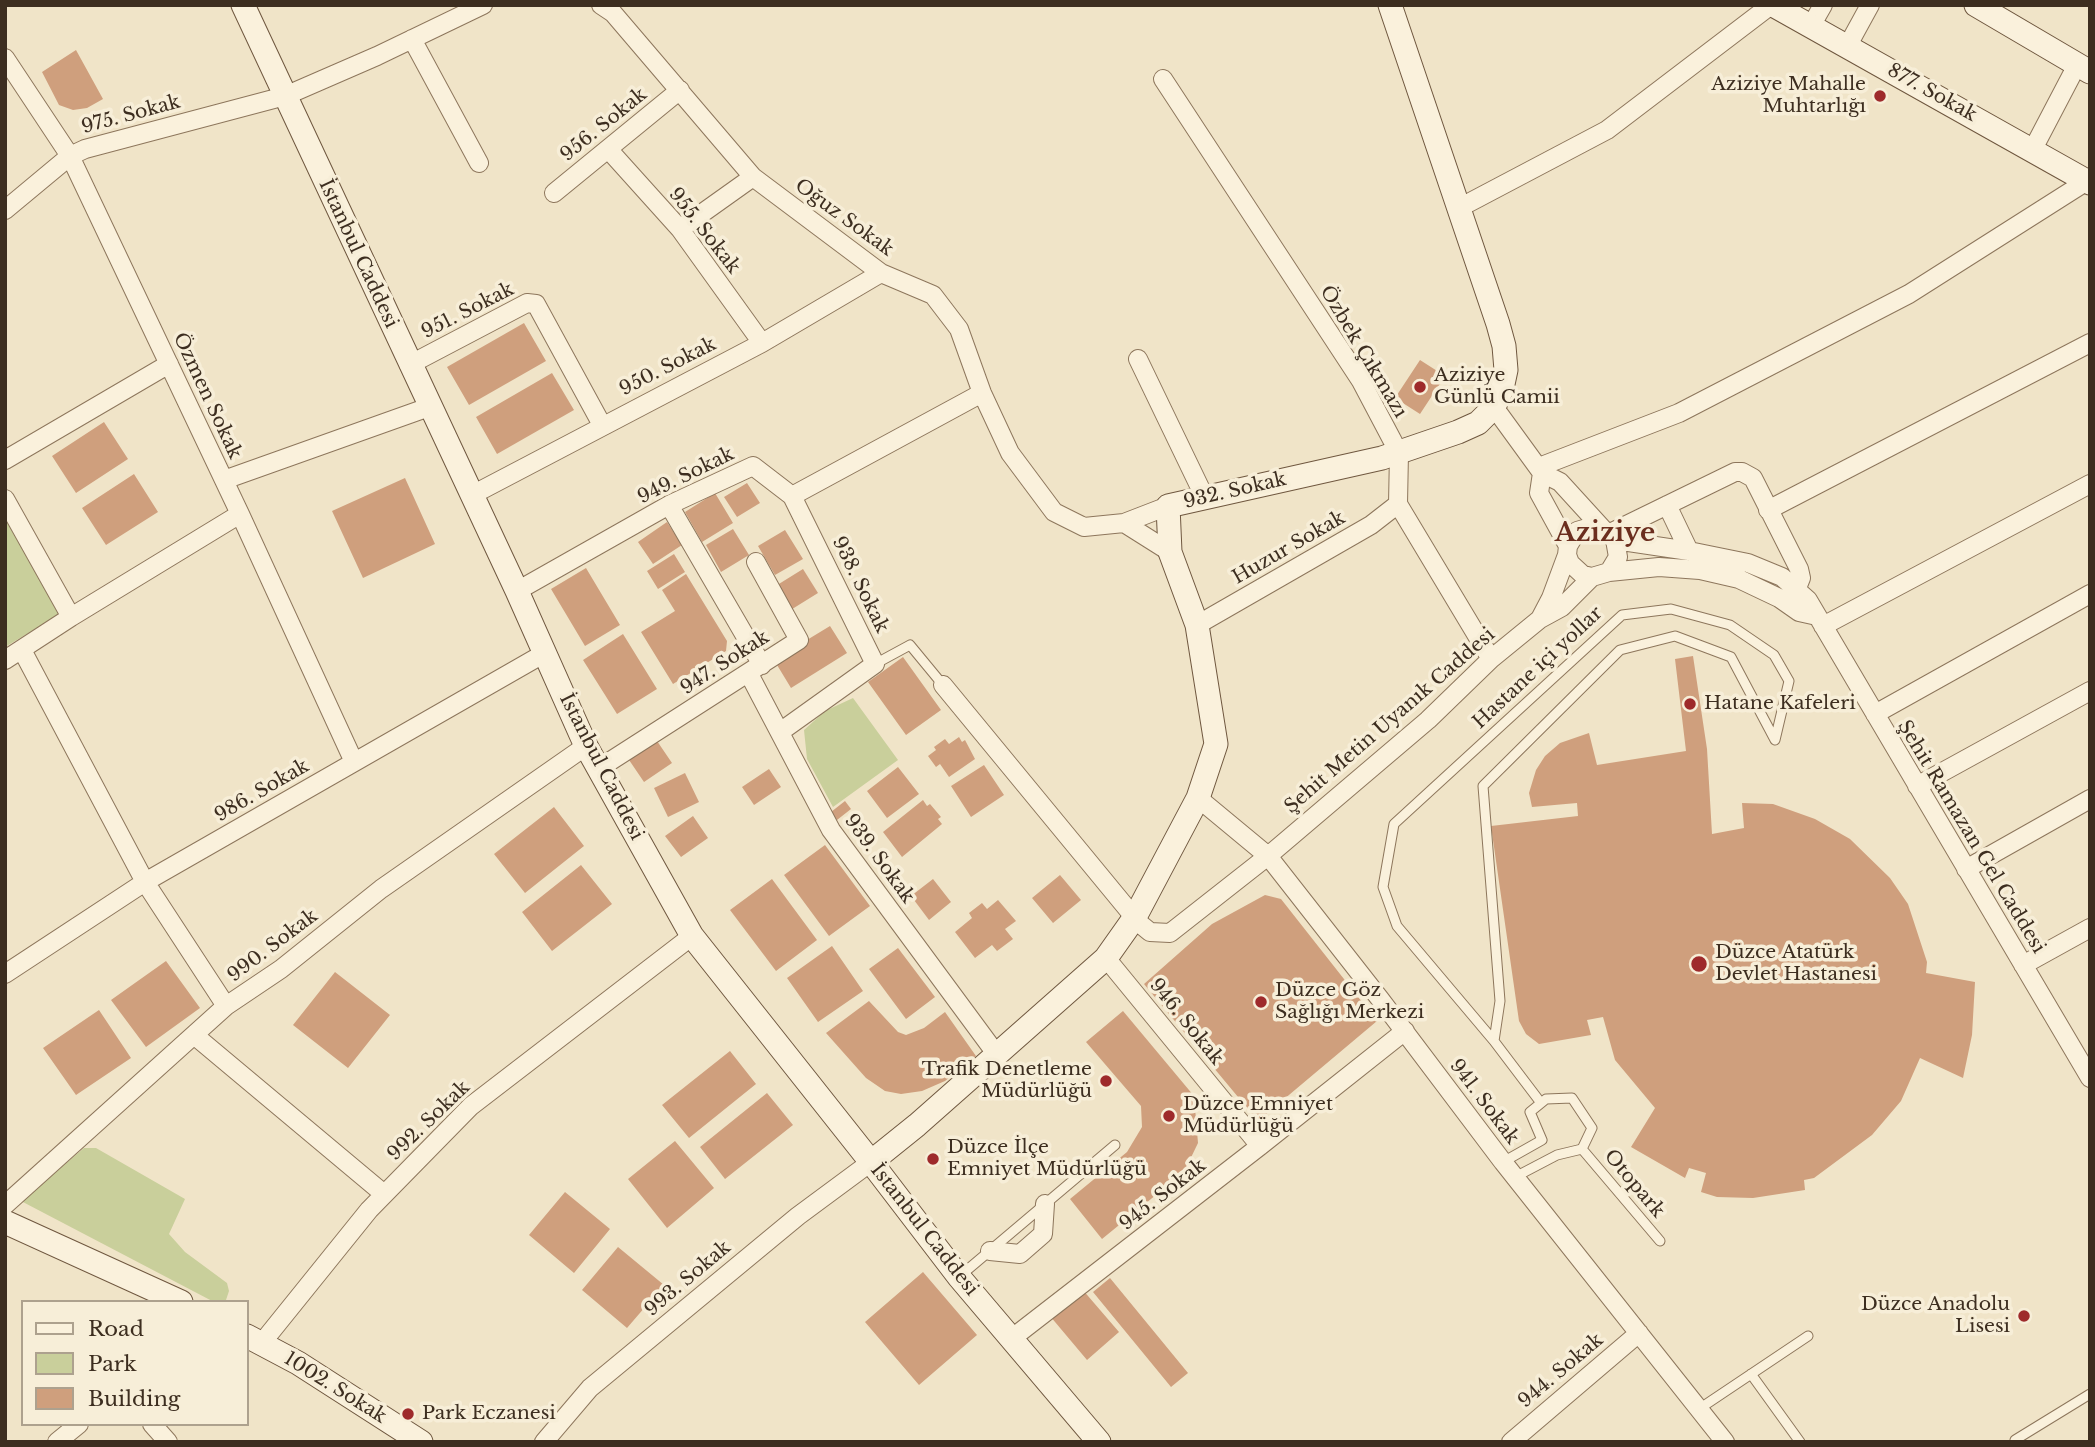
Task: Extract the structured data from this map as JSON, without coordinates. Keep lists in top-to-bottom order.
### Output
{
  "streets": {
    "street": [
      "877. Sokak",
      "975. Sokak",
      "956. Sokak",
      "Oğuz Sokak",
      "955. Sokak",
      "İstanbul Caddesi",
      "951. Sokak",
      "Özbek Çıkmazı",
      "950. Sokak",
      "Özmen Sokak",
      "949. Sokak",
      "932. Sokak",
      "Huzur Sokak",
      "938. Sokak",
      "947. Sokak",
      "Şehit Metin Uyanık Caddesi",
      "986. Sokak",
      "Şehit Ramazan Gel Caddesi",
      "939. Sokak",
      "990. Sokak",
      "946. Sokak",
      "941. Sokak",
      "992. Sokak",
      "945. Sokak",
      "993. Sokak",
      "944. Sokak",
      "1002. Sokak"
    ],
    "lane": ["Hastane içi yollar", "Otopark"]
  },
  "crossings": [
    ["975. Sokak", "İstanbul Caddesi"],
    ["975. Sokak", "Özmen Sokak"],
    ["956. Sokak", "Oğuz Sokak"],
    ["956. Sokak", "955. Sokak"],
    ["Oğuz Sokak", "950. Sokak"],
    ["Oğuz Sokak", "932. Sokak"],
    ["955. Sokak", "950. Sokak"],
    ["İstanbul Caddesi", "951. Sokak"],
    ["İstanbul Caddesi", "950. Sokak"],
    ["İstanbul Caddesi", "949. Sokak"],
    ["İstanbul Caddesi", "932. Sokak"],
    ["İstanbul Caddesi", "947. Sokak"],
    ["İstanbul Caddesi", "986. Sokak"],
    ["İstanbul Caddesi", "990. Sokak"],
    ["İstanbul Caddesi", "992. Sokak"],
    ["İstanbul Caddesi", "945. Sokak"],
    ["İstanbul Caddesi", "993. Sokak"],
    ["951. Sokak", "950. Sokak"],
    ["Özbek Çıkmazı", "932. Sokak"],
    ["Özbek Çıkmazı", "Huzur Sokak"],
    ["Özmen Sokak", "986. Sokak"],
    ["949. Sokak", "938. Sokak"],
    ["949. Sokak", "939. Sokak"],
    ["932. Sokak", "Huzur Sokak"],
    ["932. Sokak", "Şehit Metin Uyanık Caddesi"],
    ["932. Sokak", "939. Sokak"],
    ["932. Sokak", "946. Sokak"],
    ["932. Sokak", "941. Sokak"],
    ["932. Sokak", "993. Sokak"],
    ["938. Sokak", "939. Sokak"],
    ["947. Sokak", "939. Sokak"],
    ["Şehit Metin Uyanık Caddesi", "941. Sokak"],
    ["946. Sokak", "945. Sokak"],
    ["941. Sokak", "945. Sokak"],
    ["941. Sokak", "944. Sokak"],
    ["992. Sokak", "1002. Sokak"]
  ],
  "districts": ["Aziziye"],
  "places": [
    "Aziziye Mahalle Muhtarlığı",
    "Aziziye Günlü Camii",
    "Hatane Kafeleri",
    "Düzce Atatürk Devlet Hastanesi",
    "Düzce Göz Sağlığı Merkezi",
    "Trafik Denetleme Müdürlüğü",
    "Düzce Emniyet Müdürlüğü",
    "Düzce İlçe Emniyet Müdürlüğü",
    "Düzce Anadolu Lisesi",
    "Park Eczanesi"
  ],
  "legend": ["Road", "Park", "Building"]
}
